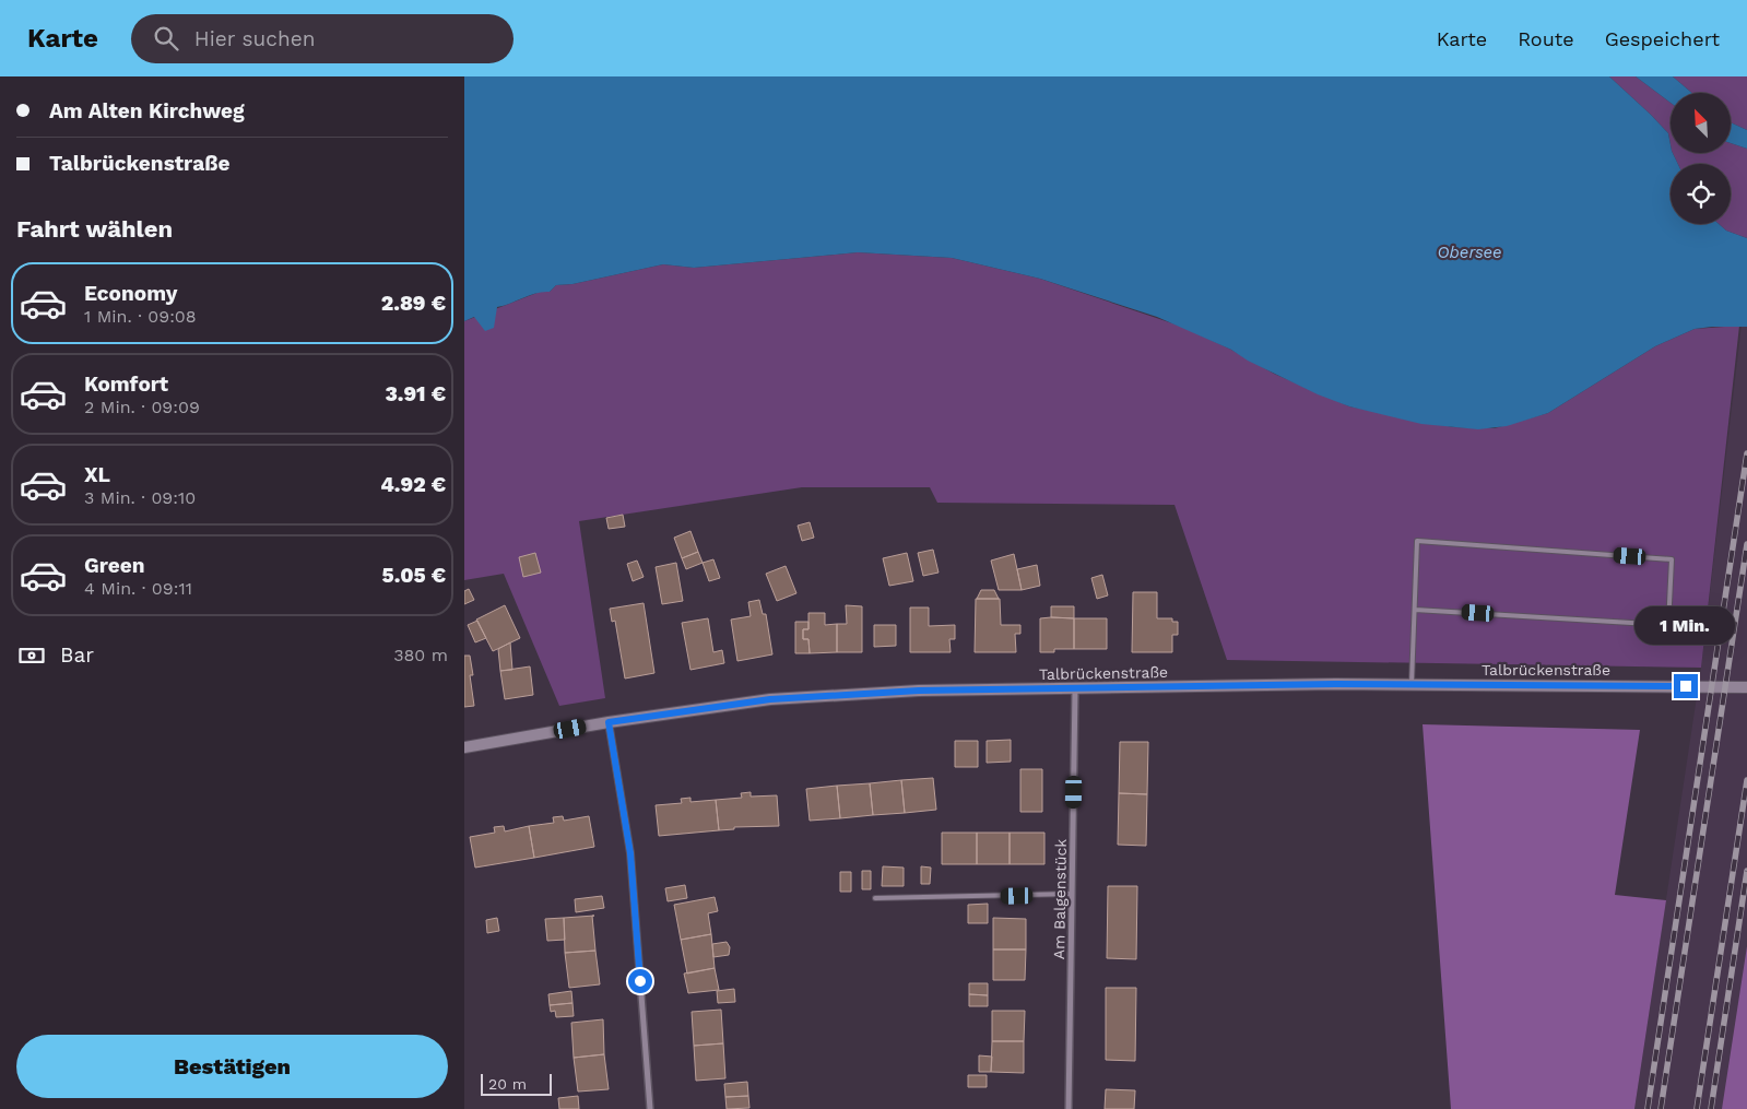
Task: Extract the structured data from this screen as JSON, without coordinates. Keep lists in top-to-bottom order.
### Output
{
  "streets": {
    "main road": ["Talbrückenstraße"],
    "street": ["Am Balgenstück"]
  },
  "crossings": [
    ["Talbrückenstraße", "Am Balgenstück"]
  ],
  "water": ["Obersee"],
  "scale_bar": "20 m",
  "north": "top left",
  "page": {
    "header": "Karte",
    "search": "Hier suchen",
    "nav": ["Karte", "Route", "Gespeichert"],
    "banner": ["Am Alten Kirchweg", "Talbrückenstraße"],
    "heading": "Fahrt wählen",
    "list": [
      {
        "name": "Economy",
        "note": "1 Min. · 09:08",
        "value": "2.89 €"
      },
      {
        "name": "Komfort",
        "note": "2 Min. · 09:09",
        "value": "3.91 €"
      },
      {
        "name": "XL",
        "note": "3 Min. · 09:10",
        "value": "4.92 €"
      },
      {
        "name": "Green",
        "note": "4 Min. · 09:11",
        "value": "5.05 €"
      }
    ],
    "bubble": "1 Min.",
    "pay": ["Bar", "380 m"],
    "buttons": "Bestätigen",
    "scale": "20 m"
  }
}
